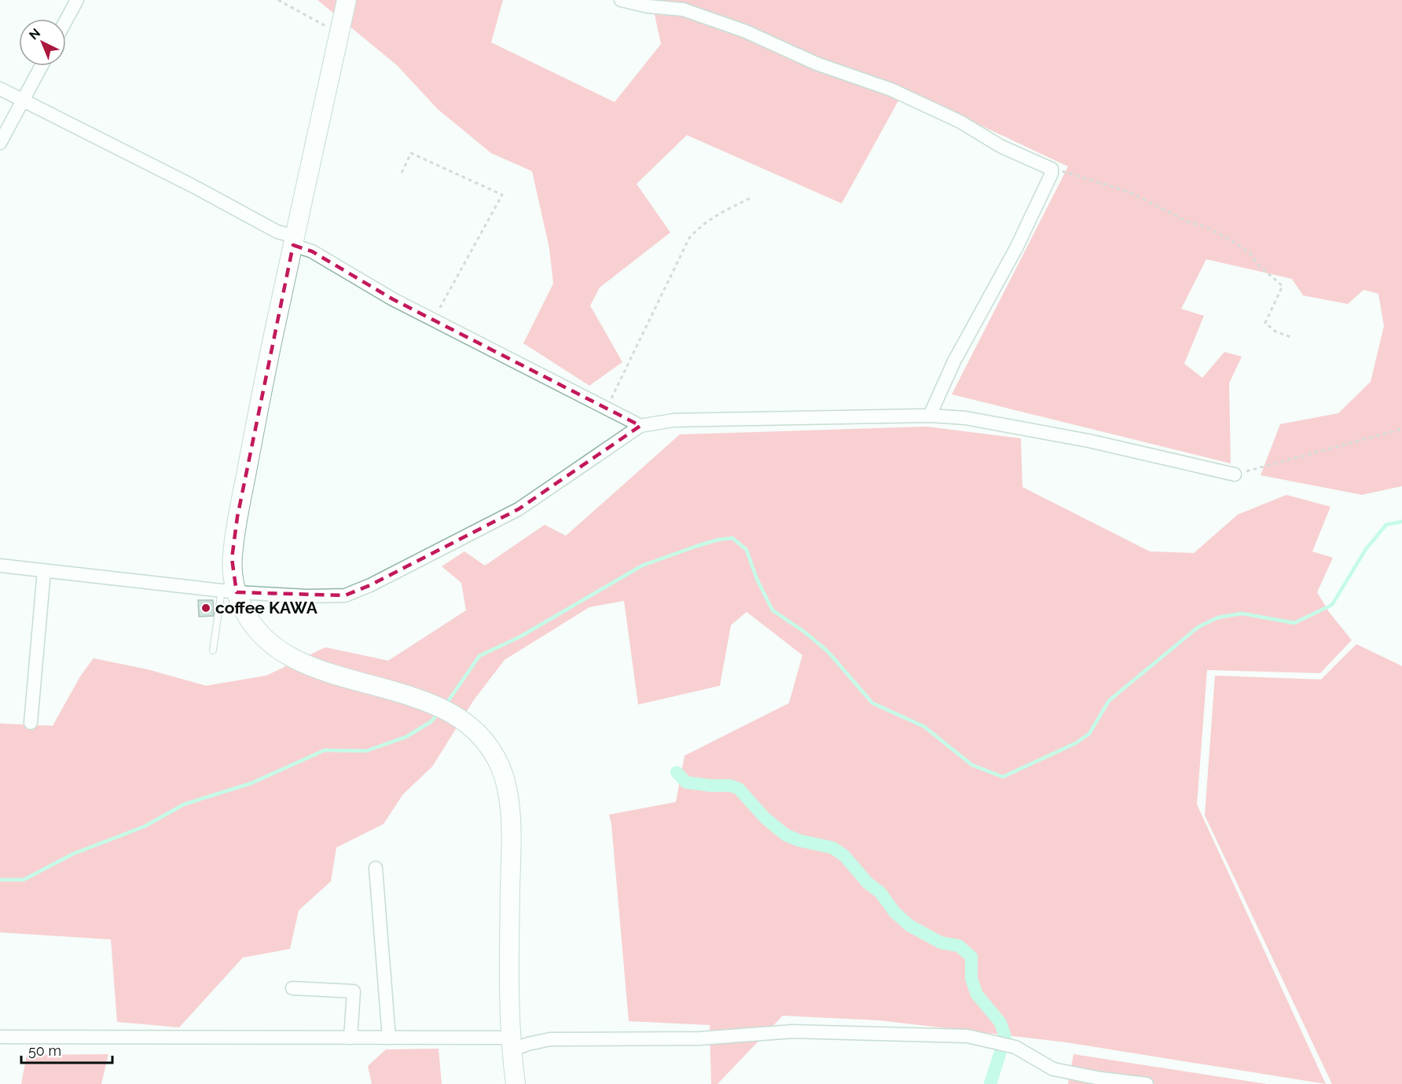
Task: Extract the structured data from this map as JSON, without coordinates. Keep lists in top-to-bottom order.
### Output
{
  "places": ["coffee KAWA"],
  "scale_bar": "50 m",
  "north": "top left"
}
